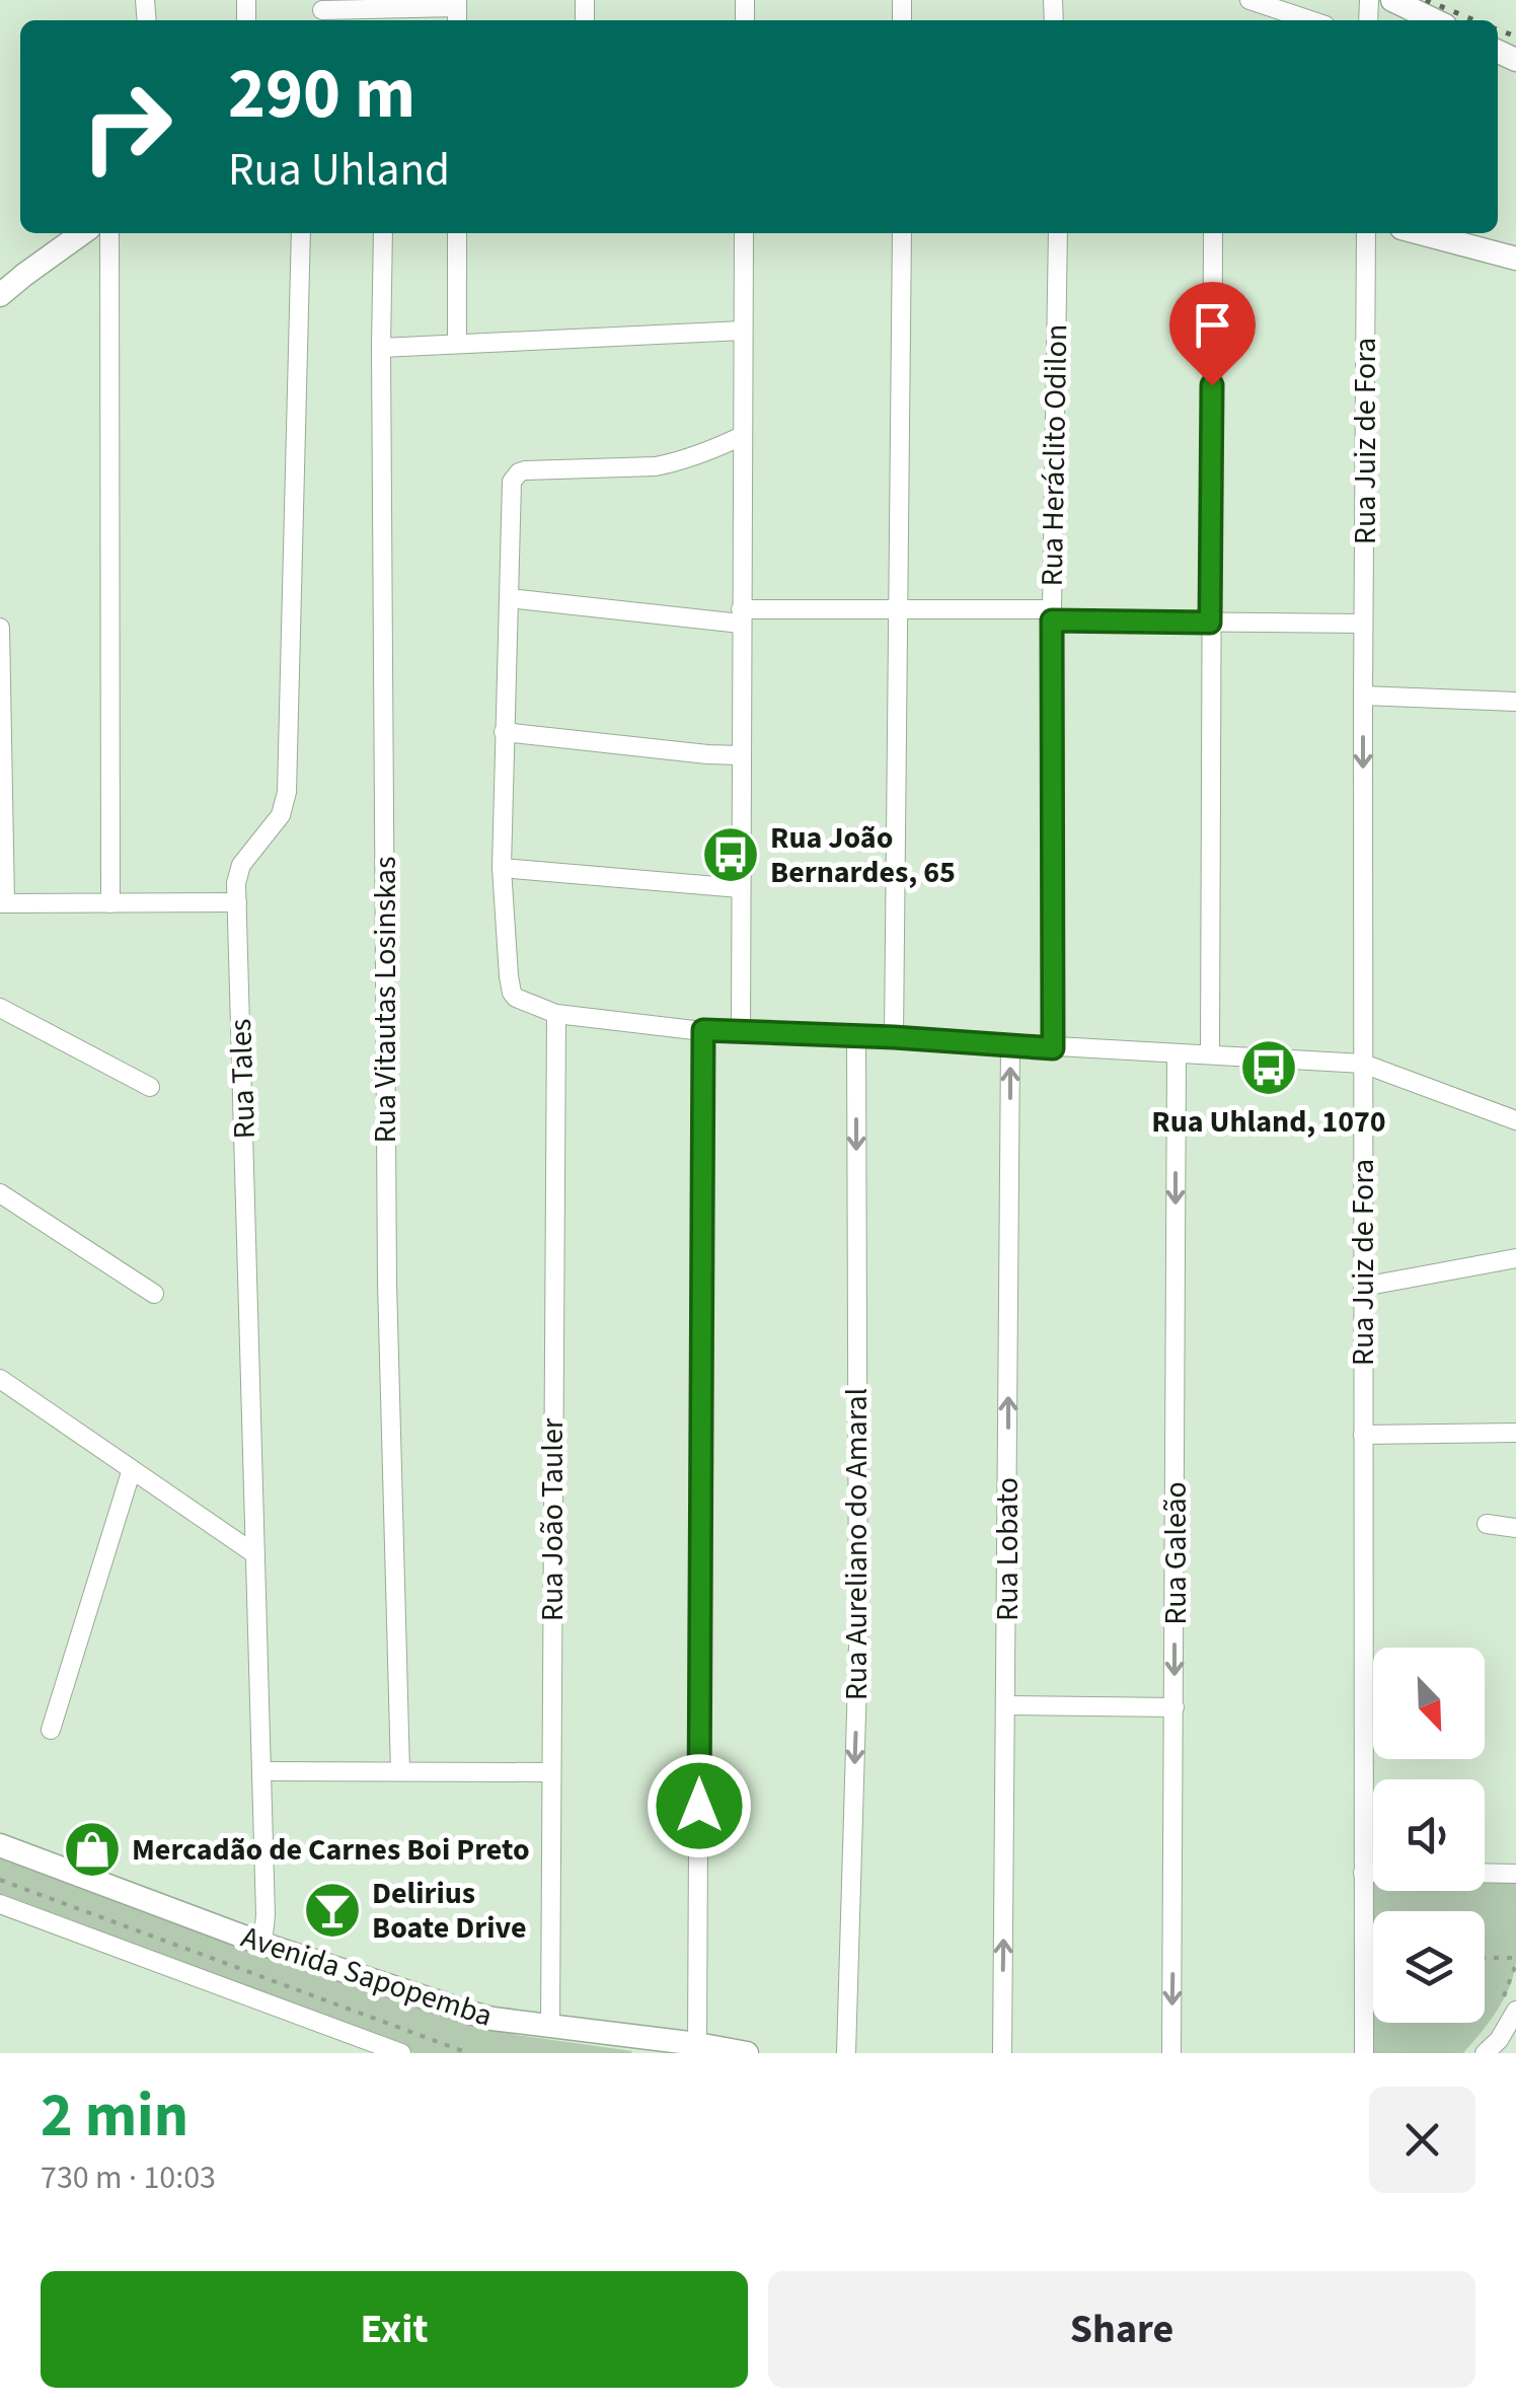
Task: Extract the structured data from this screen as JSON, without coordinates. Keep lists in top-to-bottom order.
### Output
{
  "streets": {
    "main road": ["Avenida Sapopemba"],
    "street": [
      "Rua Juiz de Fora",
      "Rua Heráclito Odilon",
      "Rua Vitautas Losinskas",
      "Rua Tales",
      "Rua João Tauler",
      "Rua Aureliano do Amaral",
      "Rua Lobato",
      "Rua Galeão"
    ]
  },
  "crossings": [
    ["Rua Tales", "Avenida Sapopemba"],
    ["Rua João Tauler", "Avenida Sapopemba"]
  ],
  "one_way": ["Rua Lobato", "Rua Galeão"],
  "places": {
    "bus stop": ["Rua João Bernardes, 65", "Rua Uhland, 1070"],
    "shop": ["Mercadão de Carnes Boi Preto"],
    "bar": ["Delirius Boate Drive"]
  },
  "north": "bottom right",
  "page": {
    "turn": ["290 m", "Rua Uhland"],
    "heading": ["2 min", "730 m · 10:03"],
    "buttons": ["Exit", "Share"]
  }
}
